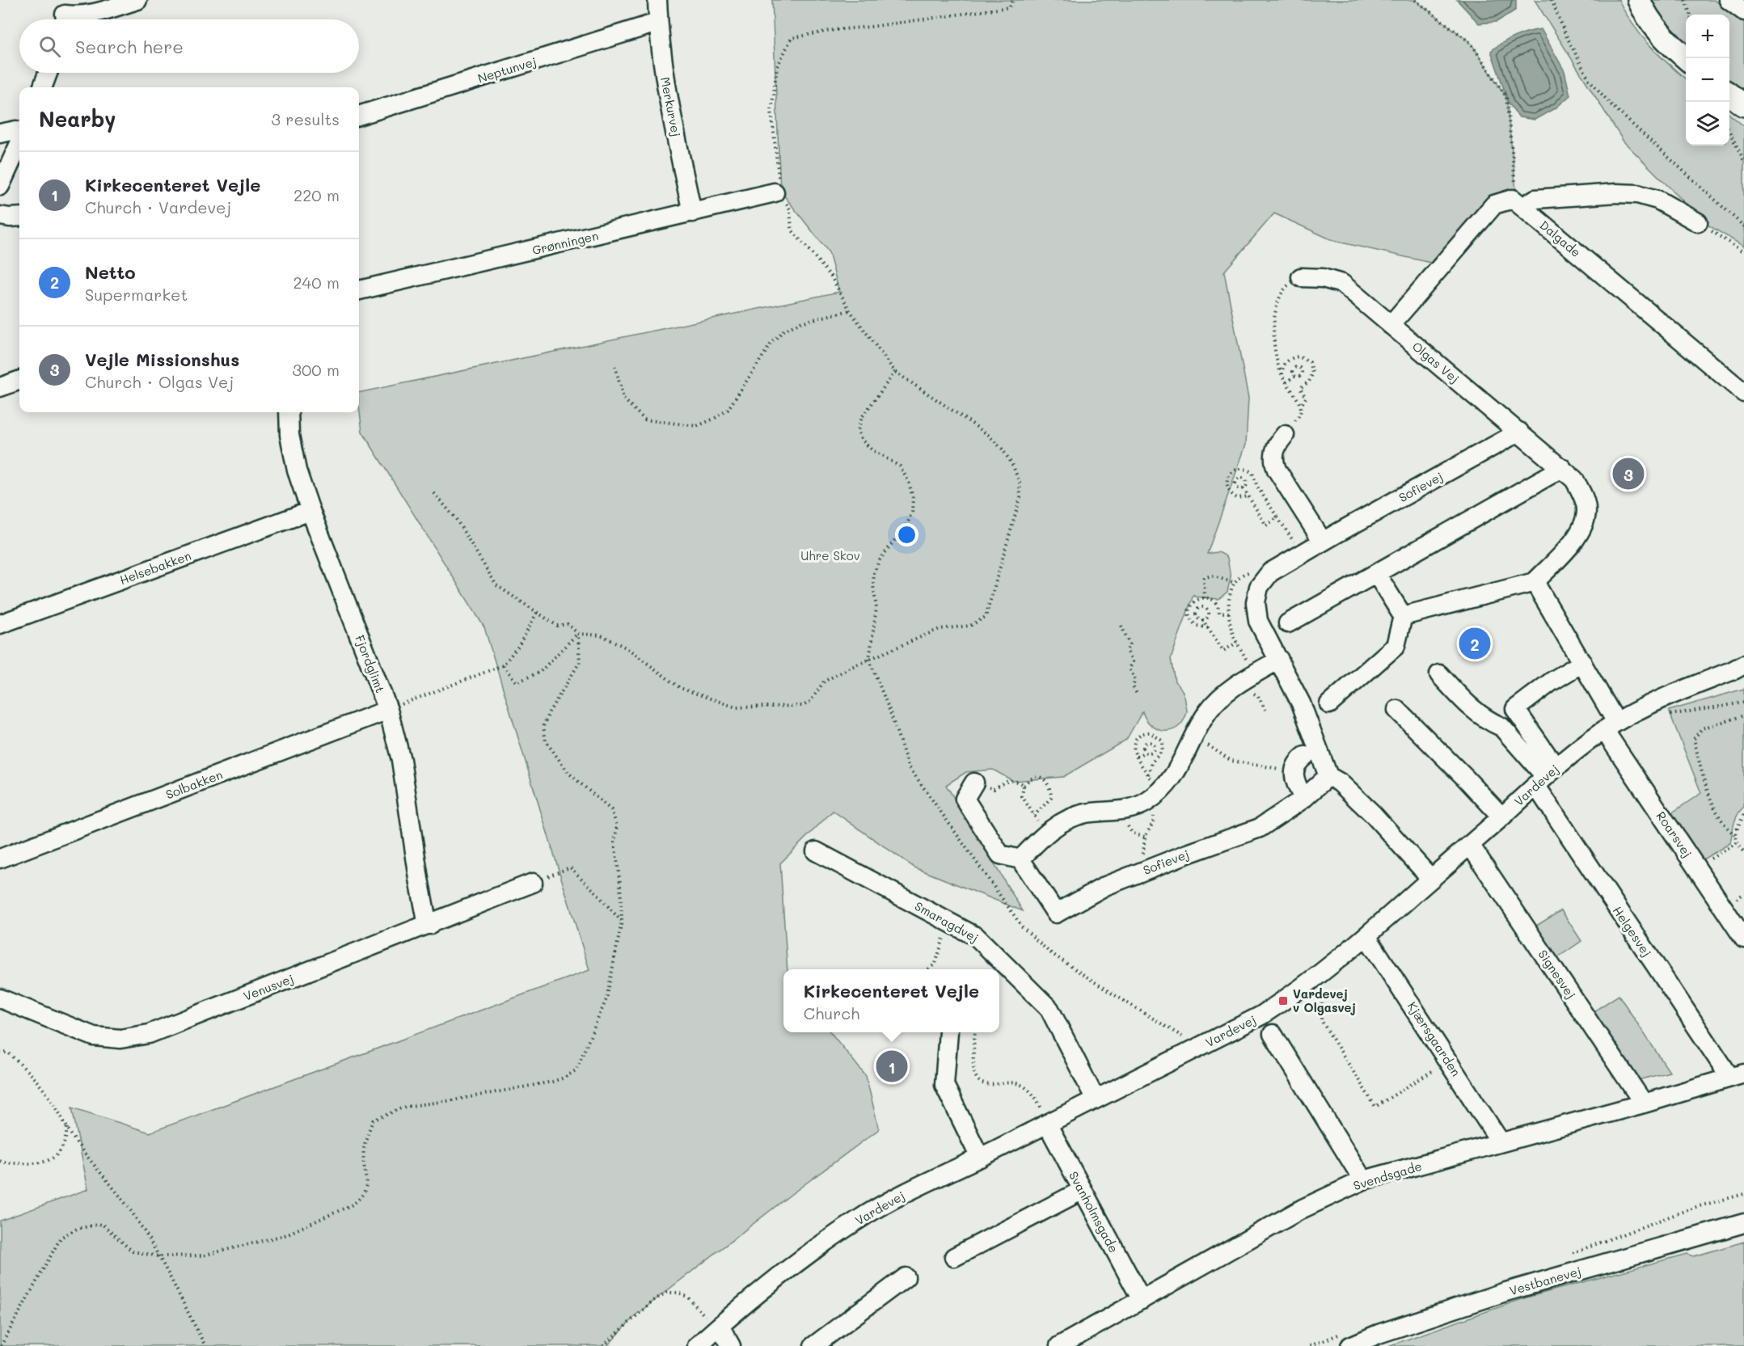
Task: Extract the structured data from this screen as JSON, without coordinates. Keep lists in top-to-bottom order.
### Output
{
  "streets": {
    "street": [
      "Neptunvej",
      "Merkurvej",
      "Dalgade",
      "Grønningen",
      "Olgas Vej",
      "Sofievej",
      "Helsebakken",
      "Fjordglimt",
      "Solbakken",
      "Vardevej",
      "Roarsvej",
      "Smaragdvej",
      "Helgesvej",
      "Signesvej",
      "Venusvej",
      "Kjærsgaarden",
      "Svendsgade",
      "Svanholmsgade",
      "Vestbanevej"
    ]
  },
  "crossings": [
    ["Neptunvej", "Merkurvej"],
    ["Merkurvej", "Grønningen"],
    ["Olgas Vej", "Sofievej"],
    ["Helsebakken", "Fjordglimt"],
    ["Fjordglimt", "Solbakken"],
    ["Fjordglimt", "Venusvej"],
    ["Vardevej", "Roarsvej"],
    ["Vardevej", "Smaragdvej"],
    ["Vardevej", "Helgesvej"],
    ["Vardevej", "Signesvej"],
    ["Vardevej", "Kjærsgaarden"],
    ["Vardevej", "Svanholmsgade"],
    ["Helgesvej", "Svendsgade"],
    ["Signesvej", "Svendsgade"],
    ["Kjærsgaarden", "Svendsgade"],
    ["Svendsgade", "Svanholmsgade"]
  ],
  "parks": ["Uhre Skov"],
  "places": {
    "transit": ["Vardevej v Olgasvej"]
  },
  "page": {
    "map_buttons": ["+", "−"],
    "search": "Search here",
    "heading": ["Nearby", "3 results"],
    "list": [
      {
        "mark": "1",
        "name": "Kirkecenteret Vejle",
        "note": "Church · Vardevej",
        "value": "220 m"
      },
      {
        "mark": "2",
        "name": "Netto",
        "note": "Supermarket",
        "value": "240 m"
      },
      {
        "mark": "3",
        "name": "Vejle Missionshus",
        "note": "Church · Olgas Vej",
        "value": "300 m"
      }
    ],
    "pins": ["3", "2", "1"],
    "popup": ["Kirkecenteret Vejle", "Church"]
  }
}
